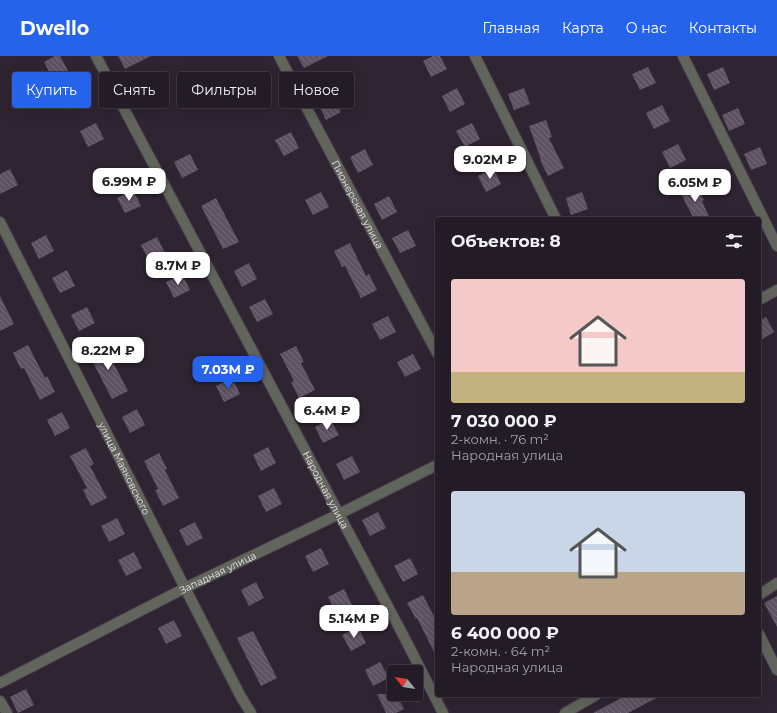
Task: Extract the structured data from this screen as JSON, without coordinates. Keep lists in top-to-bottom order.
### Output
{
  "streets": {
    "street": [
      "Пионерская улица",
      "улица Маяковского",
      "Народная улица",
      "Западная улица"
    ]
  },
  "crossings": [
    ["улица Маяковского", "Западная улица"],
    ["Народная улица", "Западная улица"]
  ],
  "north": "top left",
  "page": {
    "header": "Dwello",
    "nav": [
      "Главная",
      "Карта",
      "О нас",
      "Контакты"
    ],
    "chip": [
      "Купить",
      "Снять",
      "Фильтры",
      "Новое"
    ],
    "price": [
      "9.02M ₽",
      "6.99M ₽",
      "6.05M ₽",
      "8.7M ₽",
      "8.22M ₽",
      "7.03M ₽",
      "6.4M ₽",
      "5.14M ₽"
    ],
    "heading": "Объектов: 8",
    "list": [
      {
        "name": "7 030 000 ₽",
        "note": "2-комн. · 76 m² · Народная улица"
      },
      {
        "name": "6 400 000 ₽",
        "note": "2-комн. · 64 m² · Народная улица"
      }
    ]
  }
}
